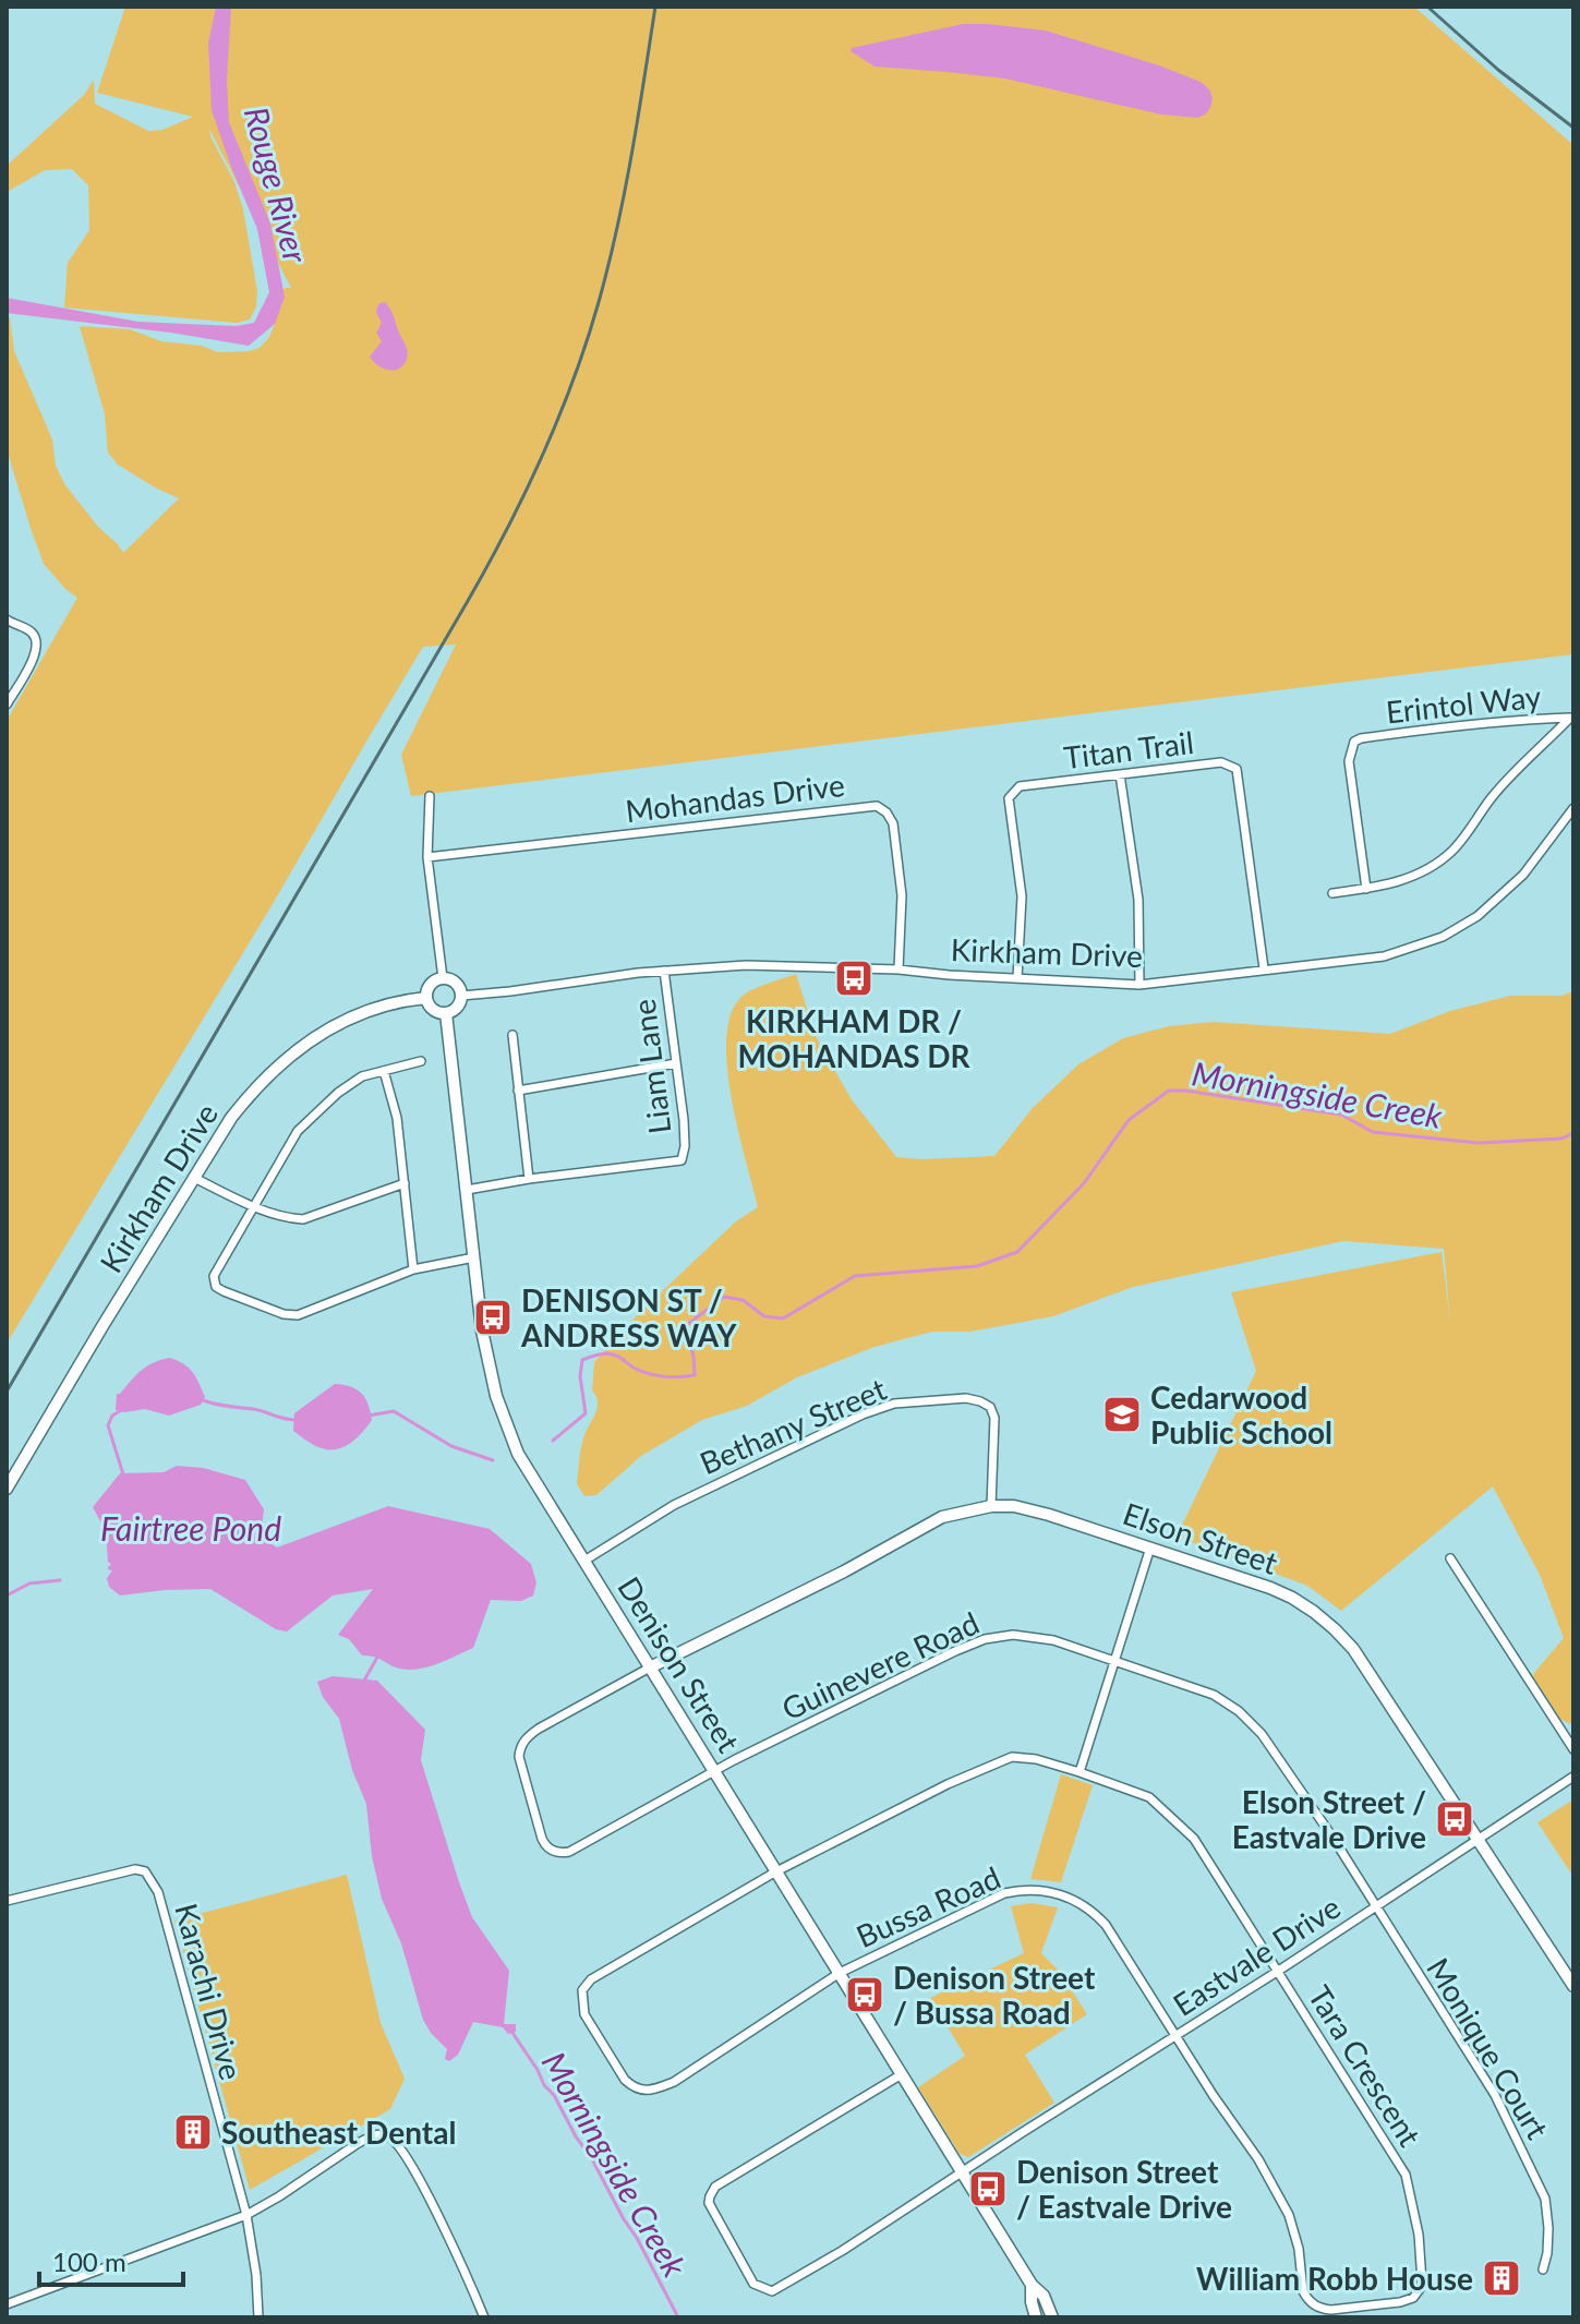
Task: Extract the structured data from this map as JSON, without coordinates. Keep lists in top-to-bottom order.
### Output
{
  "streets": {
    "street": [
      "Erintol Way",
      "Titan Trail",
      "Mohandas Drive",
      "Kirkham Drive",
      "Liam Lane",
      "Bethany Street",
      "Elson Street",
      "Denison Street",
      "Guinevere Road",
      "Bussa Road",
      "Eastvale Drive",
      "Karachi Drive",
      "Monique Court",
      "Tara Crescent"
    ]
  },
  "crossings": [
    ["Titan Trail", "Kirkham Drive"],
    ["Mohandas Drive", "Kirkham Drive"],
    ["Kirkham Drive", "Liam Lane"],
    ["Kirkham Drive", "Denison Street"],
    ["Bethany Street", "Elson Street"],
    ["Bethany Street", "Denison Street"],
    ["Elson Street", "Denison Street"],
    ["Elson Street", "Guinevere Road"],
    ["Elson Street", "Eastvale Drive"],
    ["Denison Street", "Guinevere Road"],
    ["Denison Street", "Bussa Road"],
    ["Denison Street", "Eastvale Drive"],
    ["Guinevere Road", "Eastvale Drive"],
    ["Guinevere Road", "Monique Court"],
    ["Bussa Road", "Eastvale Drive"],
    ["Bussa Road", "Tara Crescent"],
    ["Eastvale Drive", "Monique Court"],
    ["Eastvale Drive", "Tara Crescent"]
  ],
  "water": ["Rouge River", "Morningside Creek", "Fairtree Pond"],
  "places": {
    "bus stop": [
      "KIRKHAM DR / MOHANDAS DR",
      "DENISON ST / ANDRESS WAY",
      "Elson Street / Eastvale Drive",
      "Denison Street / Bussa Road",
      "Denison Street / Eastvale Drive"
    ],
    "school or university": ["Cedarwood Public School"],
    "building": ["Southeast Dental", "William Robb House"]
  },
  "scale_bar": "100 m"
}
